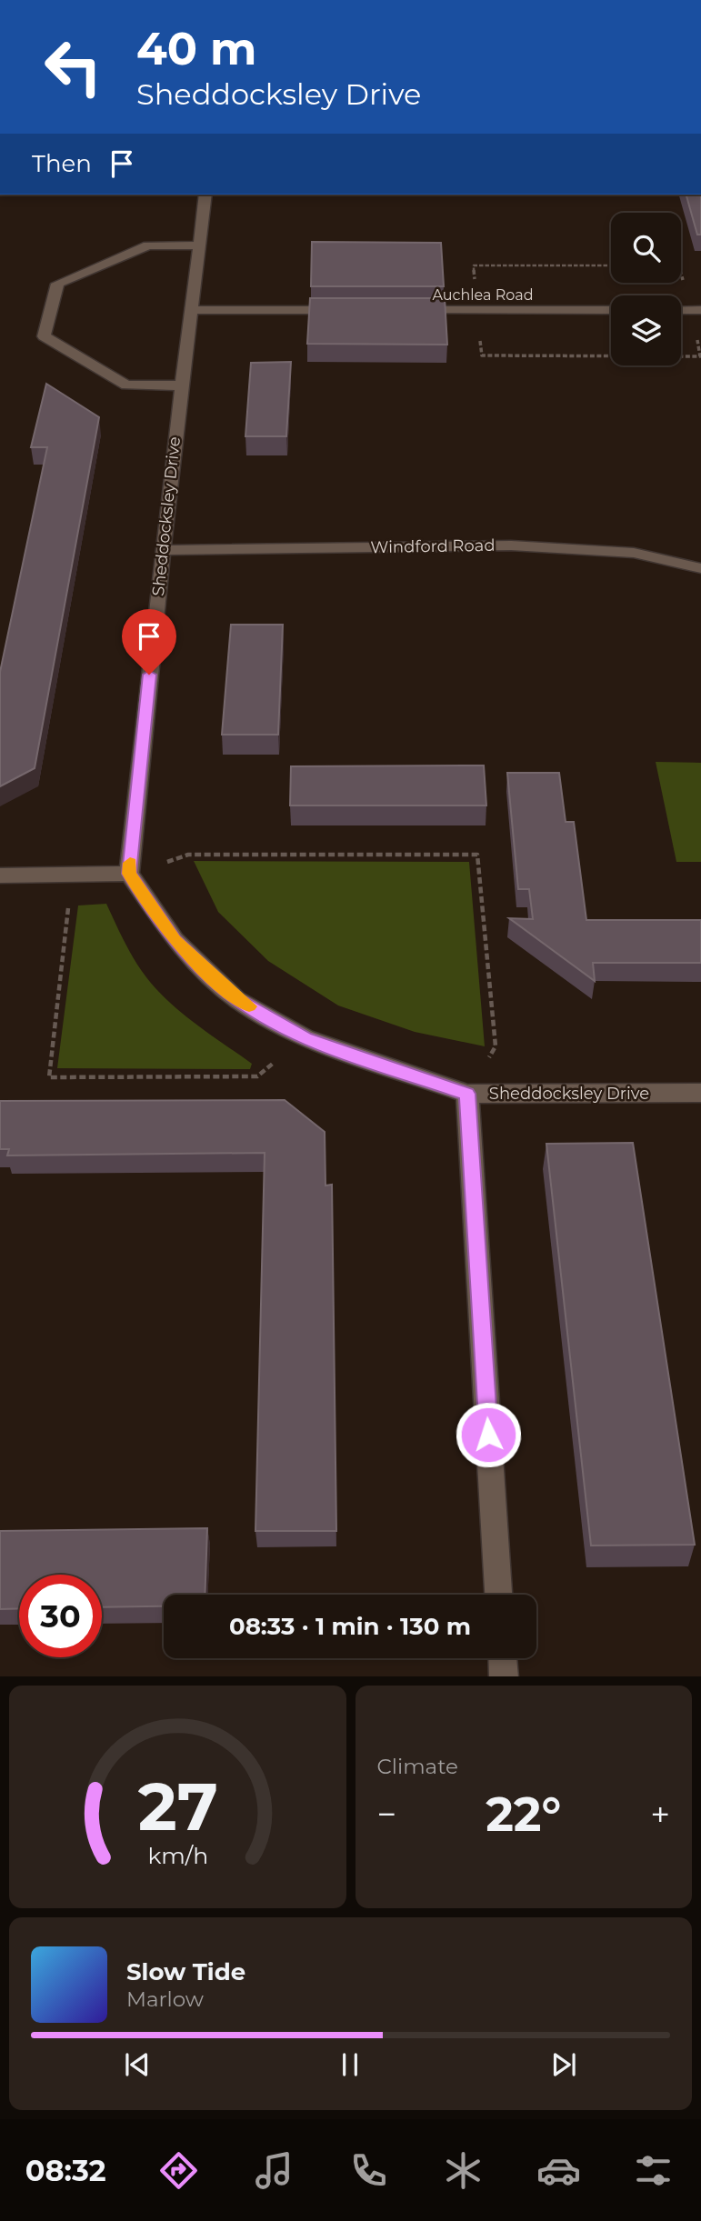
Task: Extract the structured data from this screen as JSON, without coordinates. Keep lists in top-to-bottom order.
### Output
{
  "streets": {
    "street": ["Auchlea Road", "Sheddocksley Drive", "Windford Road"]
  },
  "crossings": [
    ["Sheddocksley Drive", "Windford Road"]
  ],
  "page": {
    "turn": ["40 m", "Sheddocksley Drive"],
    "then": "Then",
    "limit": "30",
    "trip": "08:33 · 1 min · 130 m",
    "tile": "Climate",
    "heat": ["−", "22°", "+"],
    "song": ["Slow Tide", "Marlow"],
    "tabs": "08:32",
    "gauge": ["27", "km/h"]
  }
}
